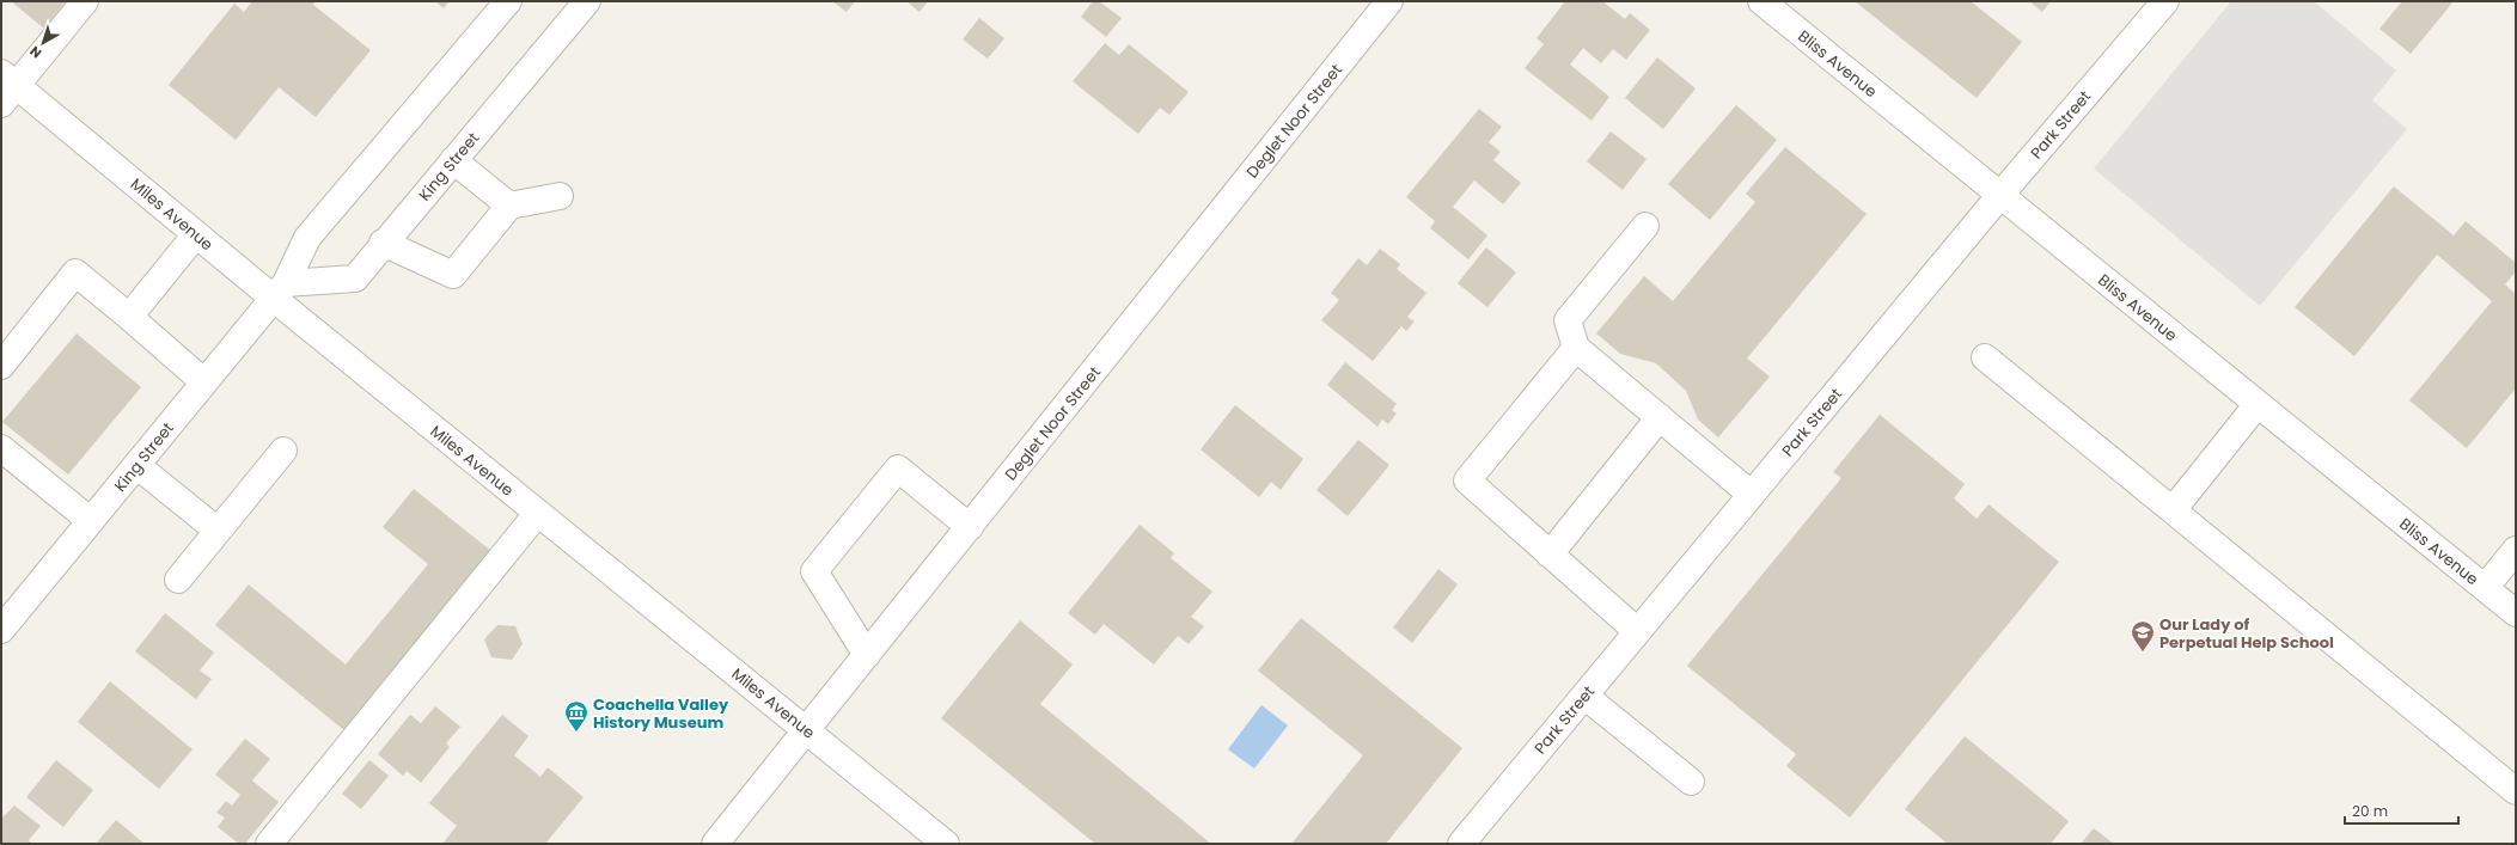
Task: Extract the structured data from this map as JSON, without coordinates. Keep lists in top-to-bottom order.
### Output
{
  "streets": {
    "street": [
      "Bliss Avenue",
      "Deglet Noor Street",
      "Park Street",
      "King Street",
      "Miles Avenue"
    ]
  },
  "crossings": [
    ["Bliss Avenue", "Park Street"],
    ["Deglet Noor Street", "Miles Avenue"],
    ["King Street", "Miles Avenue"]
  ],
  "places": {
    "school or university": ["Our Lady of Perpetual Help School"],
    "museum": ["Coachella Valley History Museum"]
  },
  "scale_bar": "20 m",
  "north": "bottom left"
}
